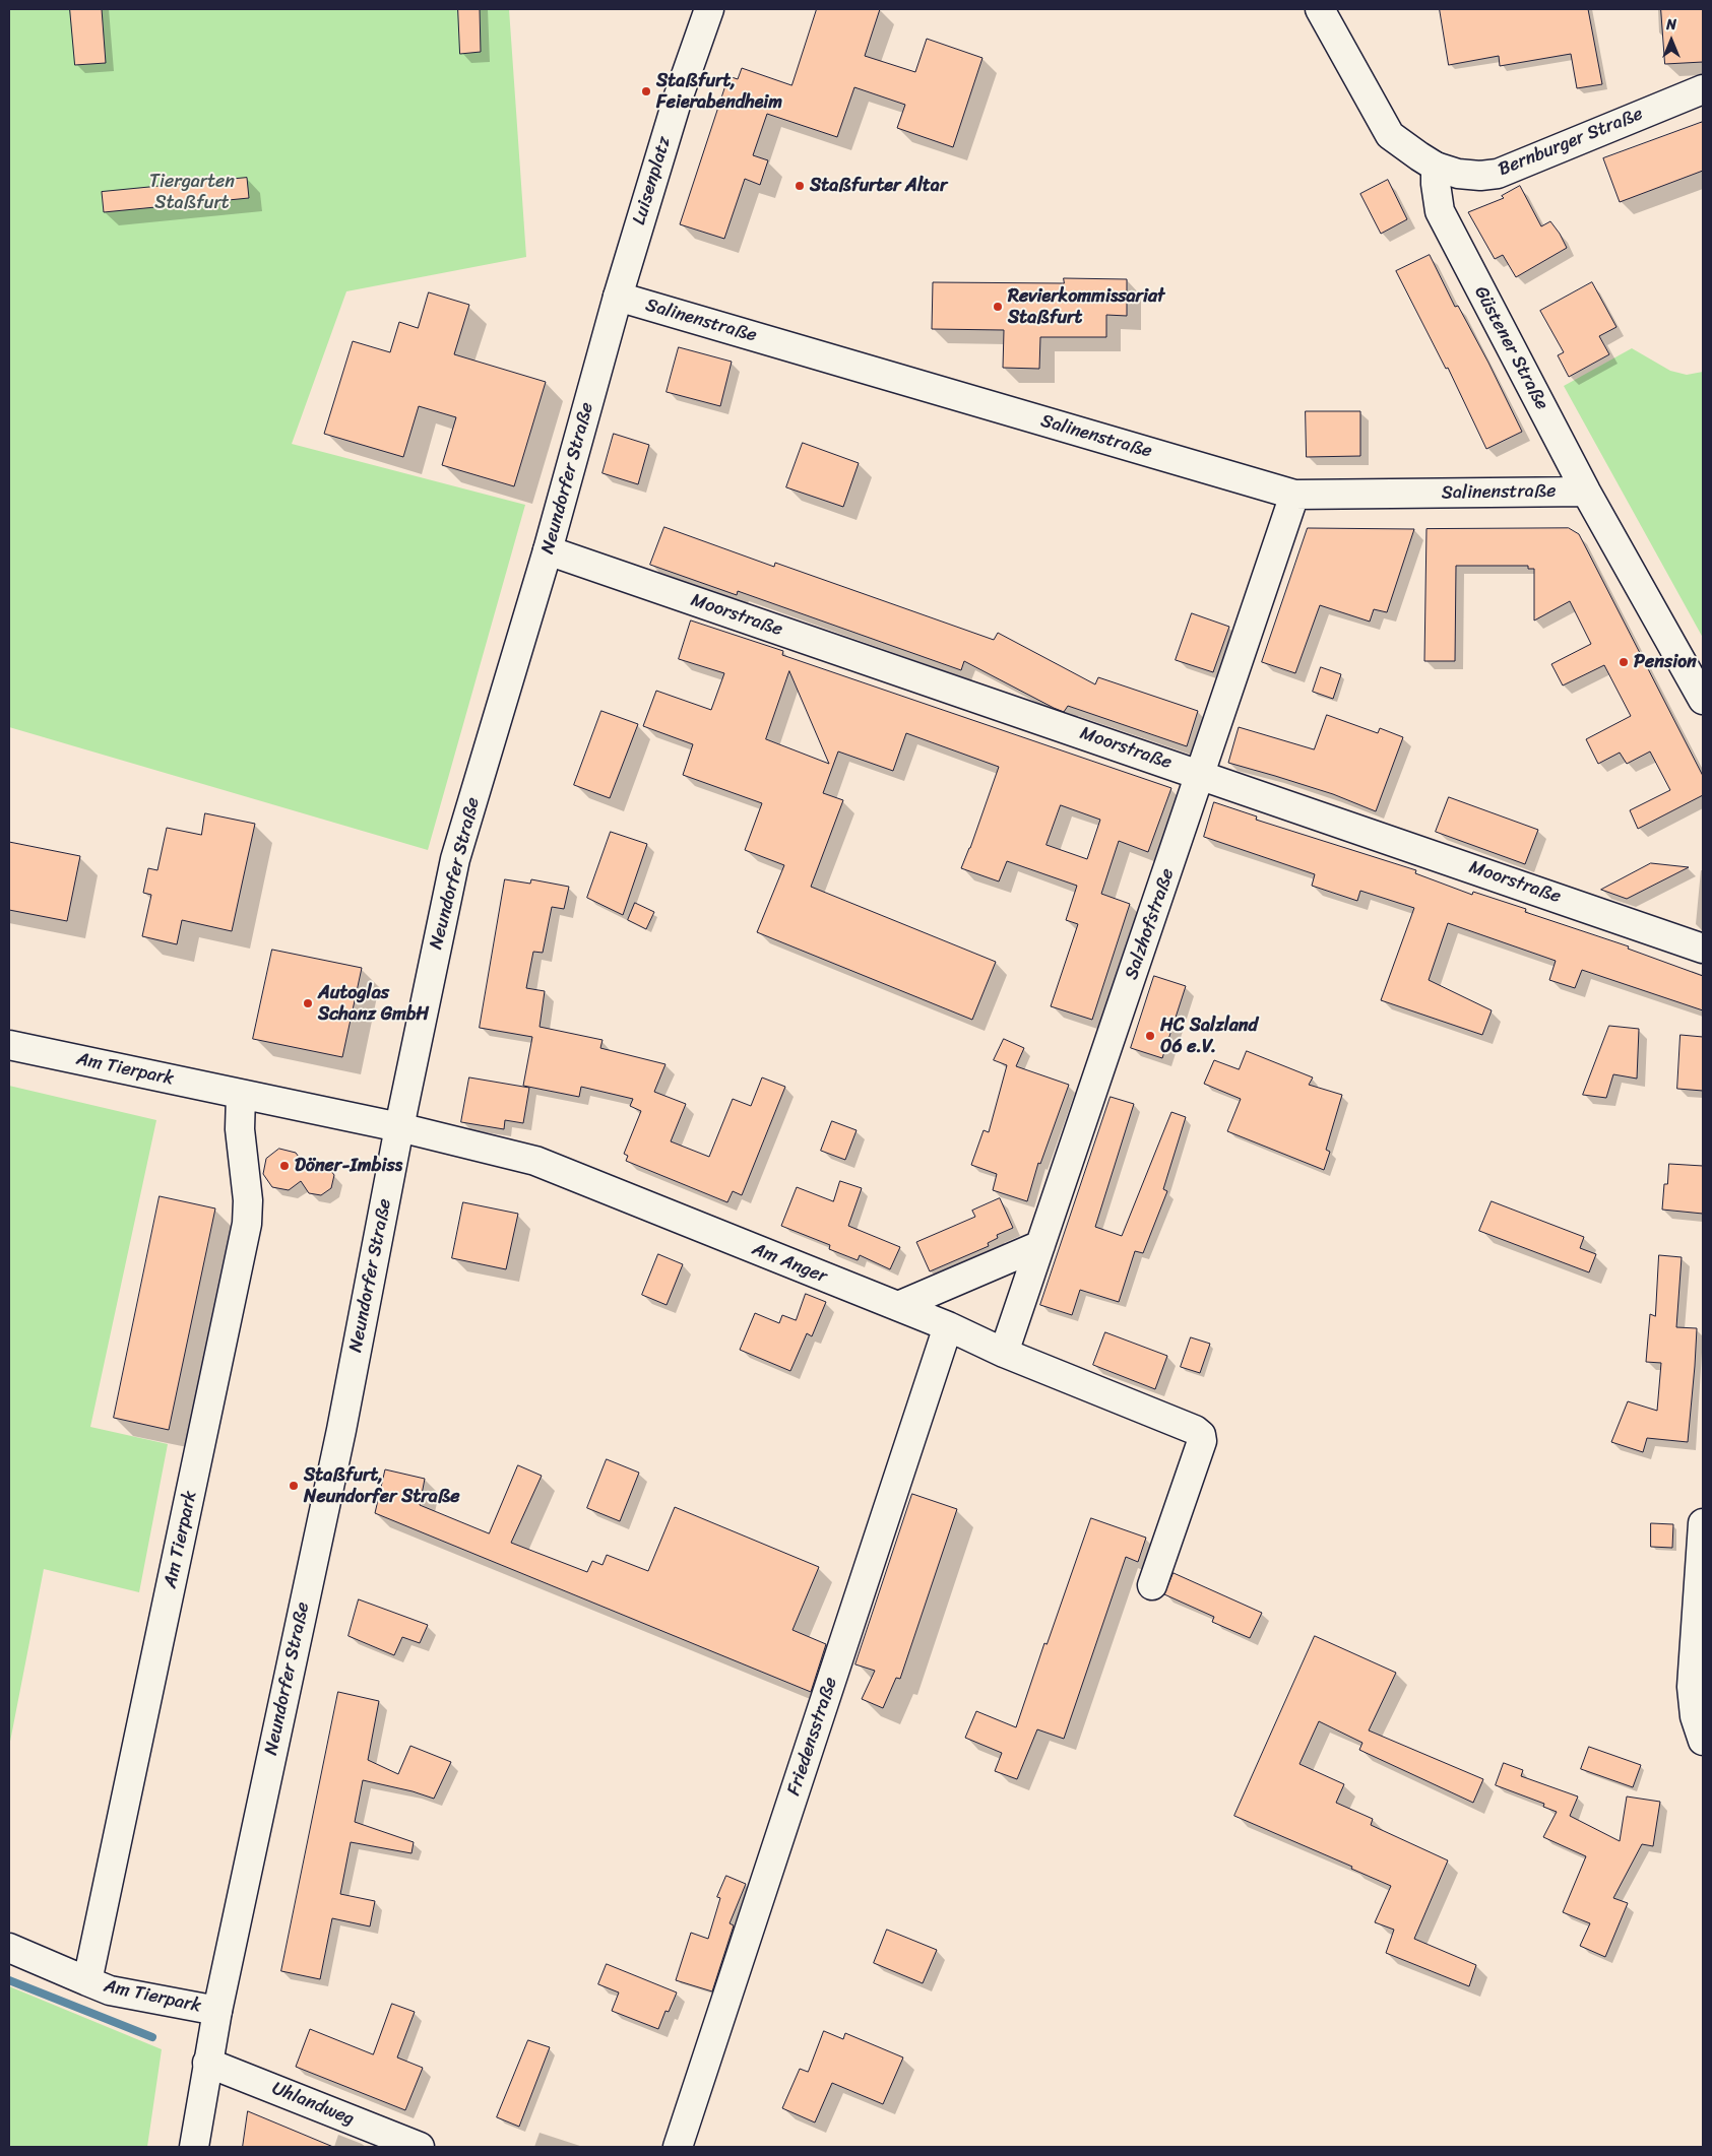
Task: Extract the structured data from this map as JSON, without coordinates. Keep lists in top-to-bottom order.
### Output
{
  "streets": {
    "street": [
      "Bernburger Straße",
      "Luisenplatz",
      "Salinenstraße",
      "Güstener Straße",
      "Neundorfer Straße",
      "Moorstraße",
      "Salzhofstraße",
      "Am Tierpark",
      "Am Anger",
      "Friedensstraße",
      "Uhlandweg"
    ]
  },
  "crossings": [
    ["Bernburger Straße", "Güstener Straße"],
    ["Luisenplatz", "Salinenstraße"],
    ["Luisenplatz", "Neundorfer Straße"],
    ["Salinenstraße", "Güstener Straße"],
    ["Salinenstraße", "Neundorfer Straße"],
    ["Salinenstraße", "Salzhofstraße"],
    ["Neundorfer Straße", "Moorstraße"],
    ["Neundorfer Straße", "Am Tierpark"],
    ["Neundorfer Straße", "Am Anger"],
    ["Neundorfer Straße", "Uhlandweg"],
    ["Moorstraße", "Salzhofstraße"],
    ["Salzhofstraße", "Am Anger"],
    ["Am Tierpark", "Am Anger"],
    ["Am Anger", "Friedensstraße"]
  ],
  "parks": ["Tiergarten Staßfurt"],
  "places": [
    "Staßfurt, Feierabendheim",
    "Staßfurter Altar",
    "Revierkommissariat Staßfurt",
    "Pension",
    "Autoglas Schanz GmbH",
    "HC Salzland 06 e.V.",
    "Döner-Imbiss",
    "Staßfurt, Neundorfer Straße"
  ],
  "north": "top"
}
